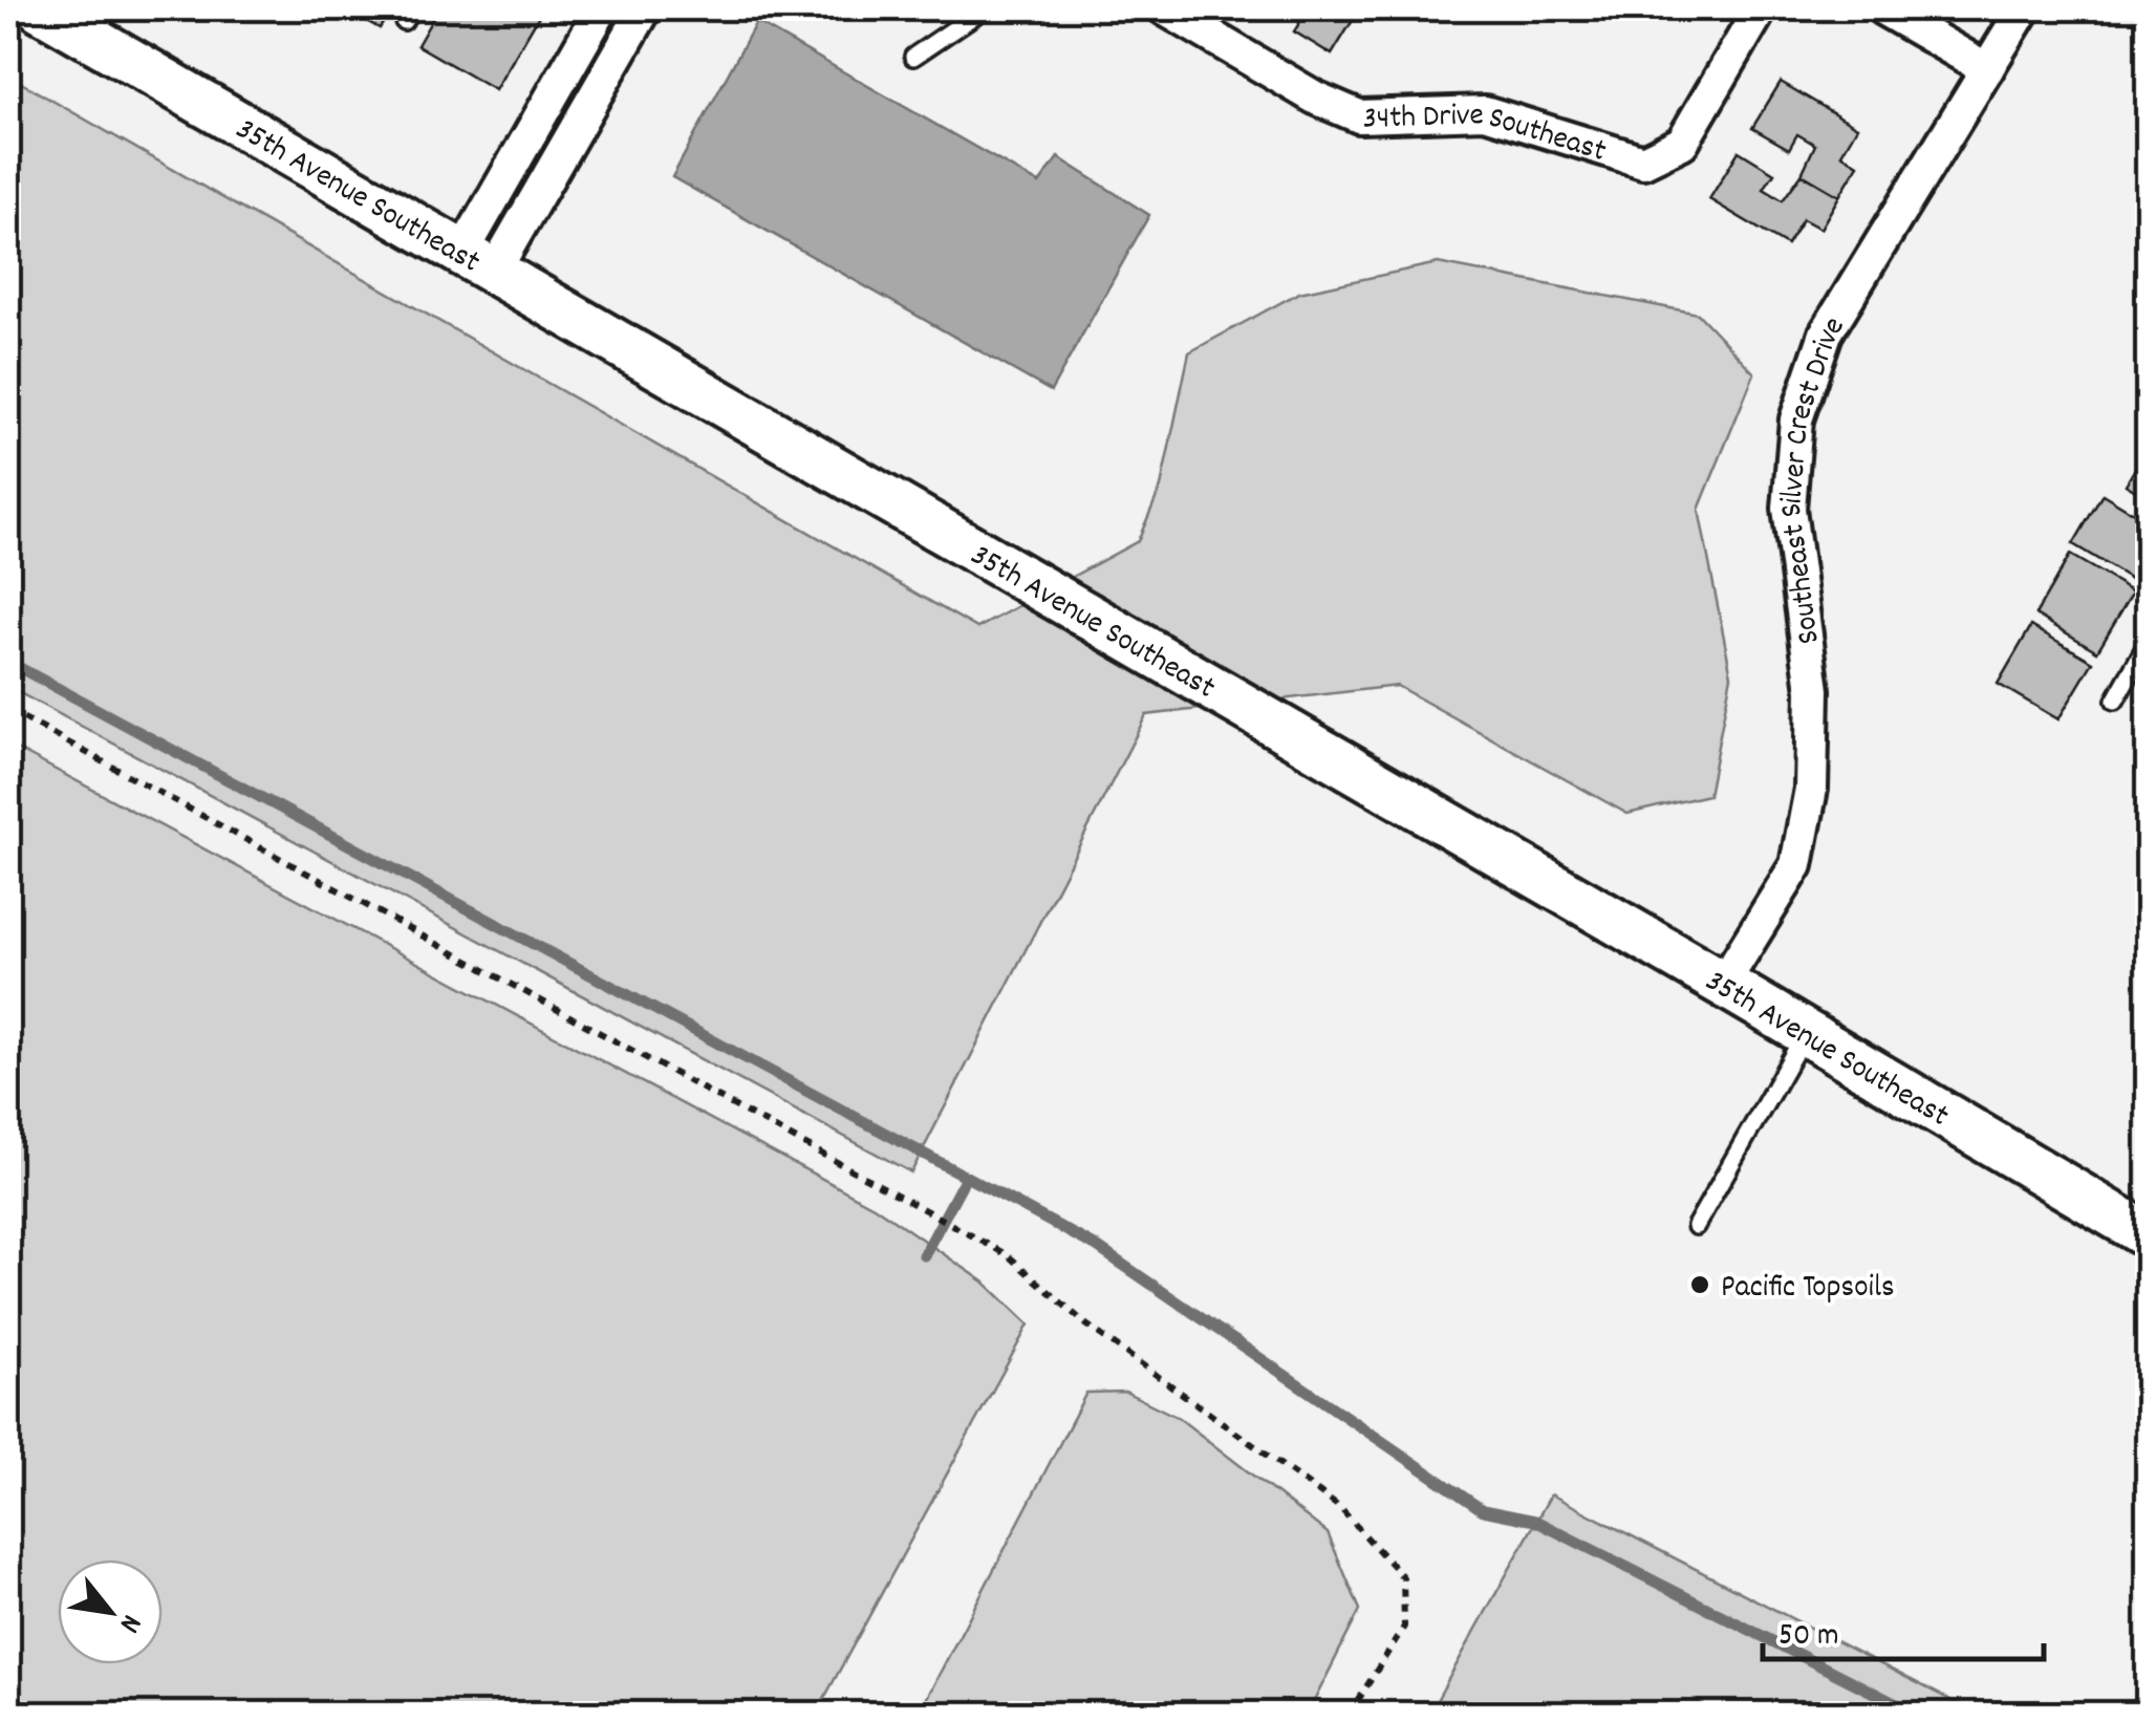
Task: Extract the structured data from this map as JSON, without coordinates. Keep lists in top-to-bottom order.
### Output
{
  "streets": {
    "street": ["34th Drive Southeast", "35th Avenue Southeast", "Southeast Silver Crest Drive"]
  },
  "crossings": [
    ["35th Avenue Southeast", "Southeast Silver Crest Drive"]
  ],
  "places": ["Pacific Topsoils"],
  "scale_bar": "50 m",
  "north": "bottom right"
}
